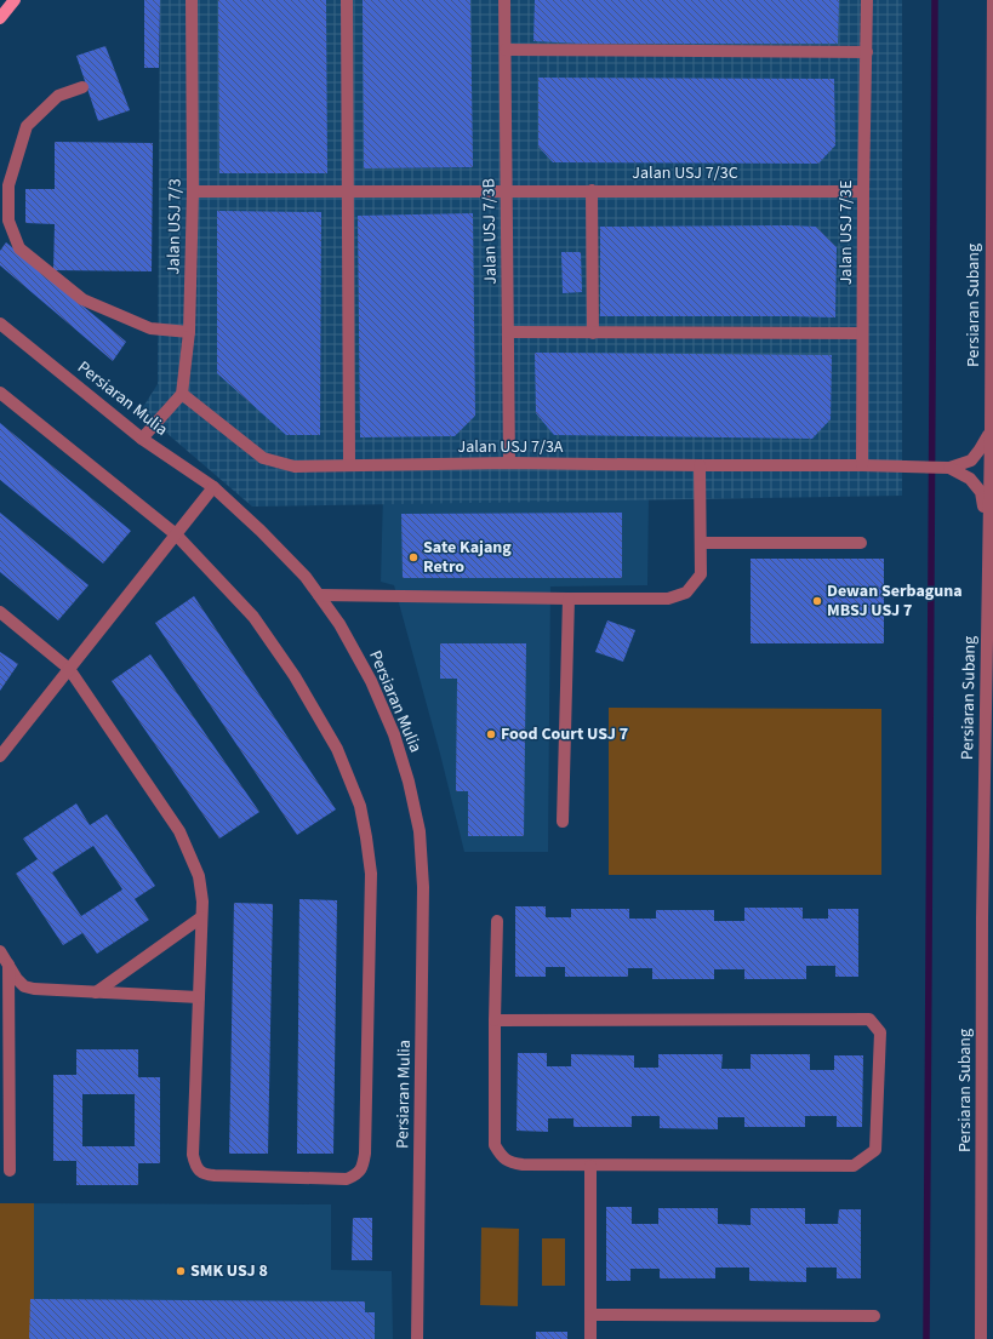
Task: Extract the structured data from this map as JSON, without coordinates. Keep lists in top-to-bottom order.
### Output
{
  "streets": {
    "street": [
      "Jalan USJ 7/3C",
      "Jalan USJ 7/3",
      "Jalan USJ 7/3B",
      "Jalan USJ 7/3E",
      "Persiaran Subang",
      "Persiaran Mulia",
      "Jalan USJ 7/3A"
    ]
  },
  "crossings": [
    ["Jalan USJ 7/3C", "Jalan USJ 7/3"],
    ["Jalan USJ 7/3C", "Jalan USJ 7/3B"],
    ["Jalan USJ 7/3C", "Jalan USJ 7/3E"],
    ["Jalan USJ 7/3", "Jalan USJ 7/3A"],
    ["Jalan USJ 7/3B", "Jalan USJ 7/3A"],
    ["Jalan USJ 7/3E", "Jalan USJ 7/3A"]
  ],
  "places": [
    "Sate Kajang Retro",
    "Dewan Serbaguna MBSJ USJ 7",
    "Food Court USJ 7",
    "SMK USJ 8"
  ]
}
